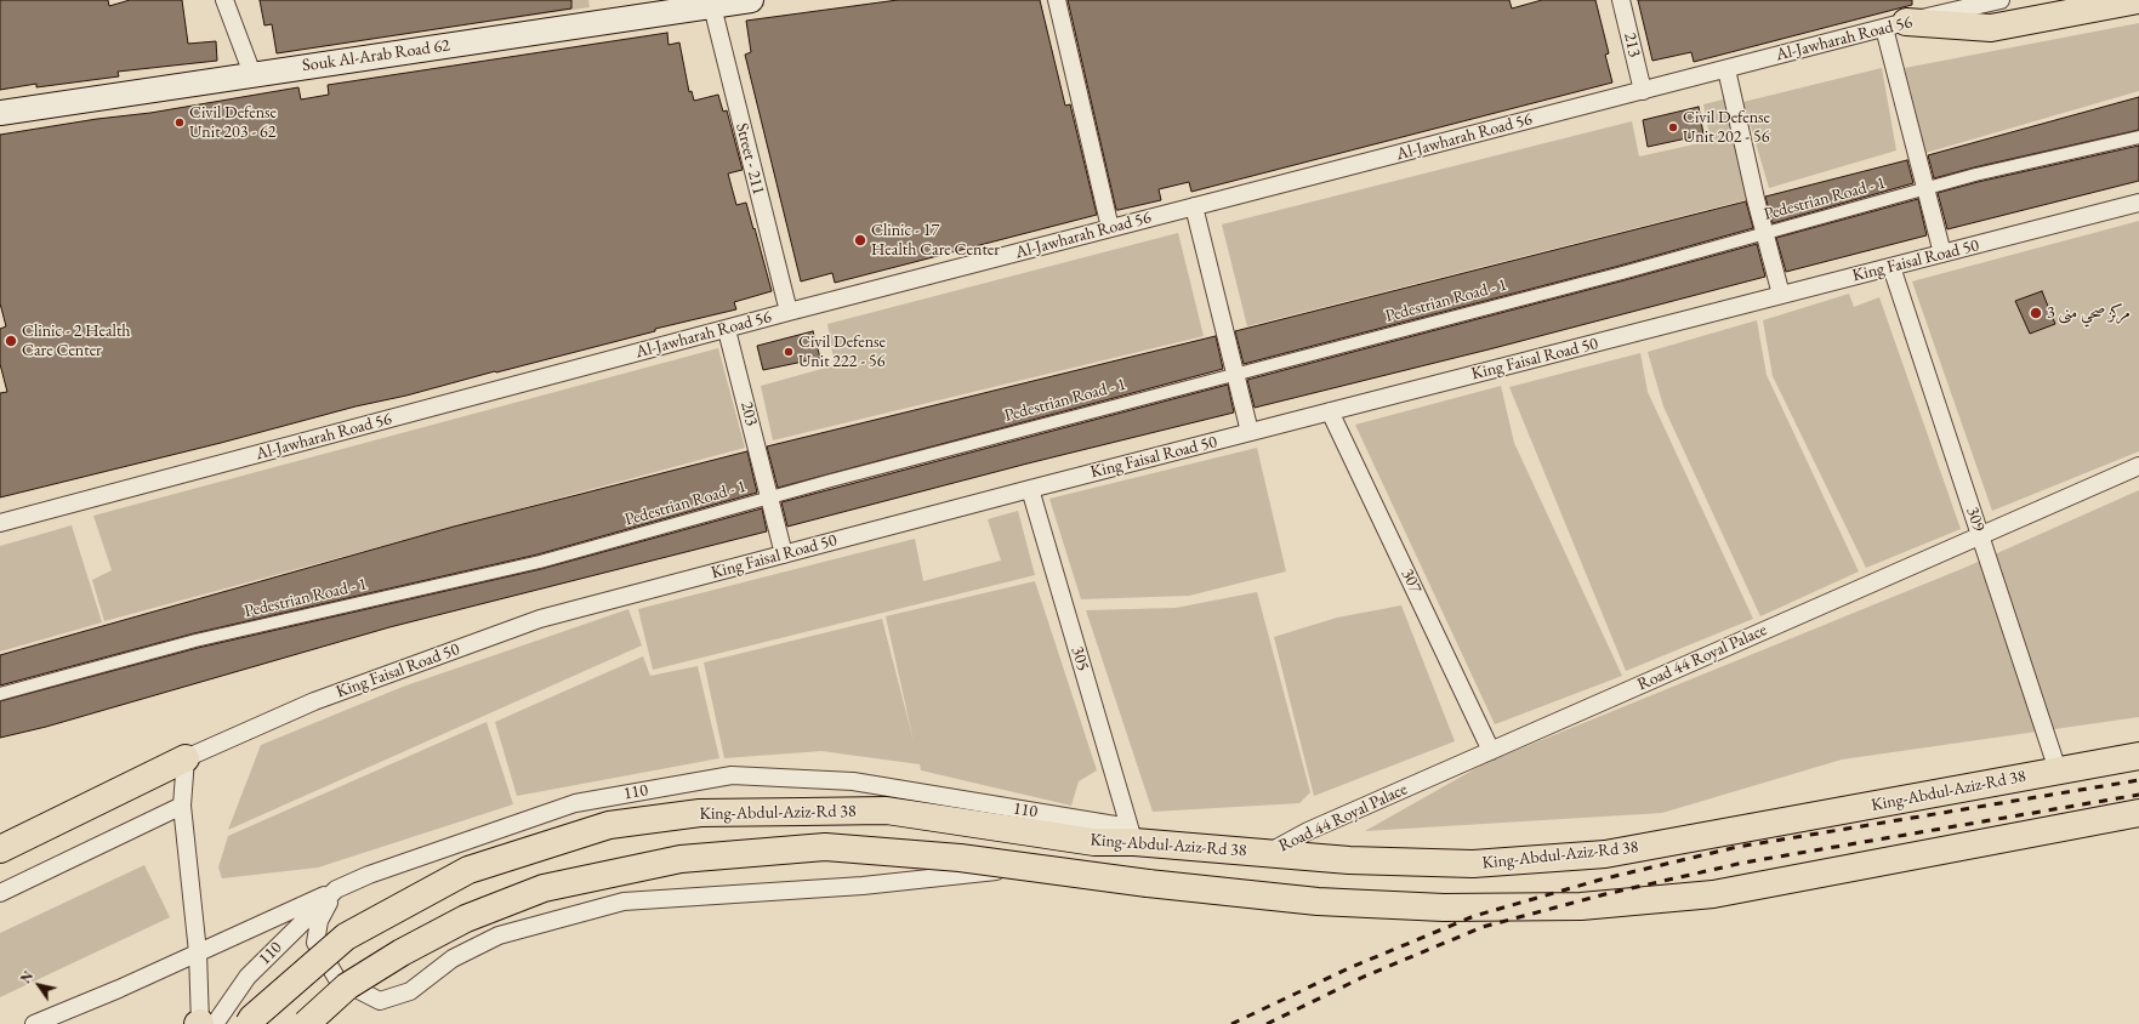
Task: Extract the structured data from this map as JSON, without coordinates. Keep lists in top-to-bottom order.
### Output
{
  "streets": {
    "main road": ["Souk Al-Arab Road 62", "King-Abdul-Aziz-Rd 38"],
    "street": [
      "Al-Jawharah Road 56",
      "213",
      "Street - 211",
      "Pedestrian Road - 1",
      "King Faisal Road 50",
      "203",
      "309",
      "307",
      "Road 44 Royal Palace",
      "305",
      "110"
    ]
  },
  "crossings": [
    ["Al-Jawharah Road 56", "213"],
    ["Al-Jawharah Road 56", "Street - 211"],
    ["Al-Jawharah Road 56", "203"],
    ["Souk Al-Arab Road 62", "Street - 211"],
    ["Pedestrian Road - 1", "203"],
    ["King Faisal Road 50", "203"],
    ["King Faisal Road 50", "309"],
    ["King Faisal Road 50", "307"],
    ["King Faisal Road 50", "305"],
    ["309", "Road 44 Royal Palace"],
    ["309", "King-Abdul-Aziz-Rd 38"],
    ["307", "Road 44 Royal Palace"],
    ["Road 44 Royal Palace", "King-Abdul-Aziz-Rd 38"],
    ["305", "King-Abdul-Aziz-Rd 38"],
    ["305", "110"],
    ["King-Abdul-Aziz-Rd 38", "110"]
  ],
  "places": [
    "Civil Defense Unit 203 - 62",
    "Civil Defense Unit 202 - 56",
    "Clinic - 17 Health Care Center",
    "مركز صحي منى 3",
    "Clinic - 2 Health Care Center",
    "Civil Defense Unit 222 - 56"
  ],
  "north": "top left"
}
